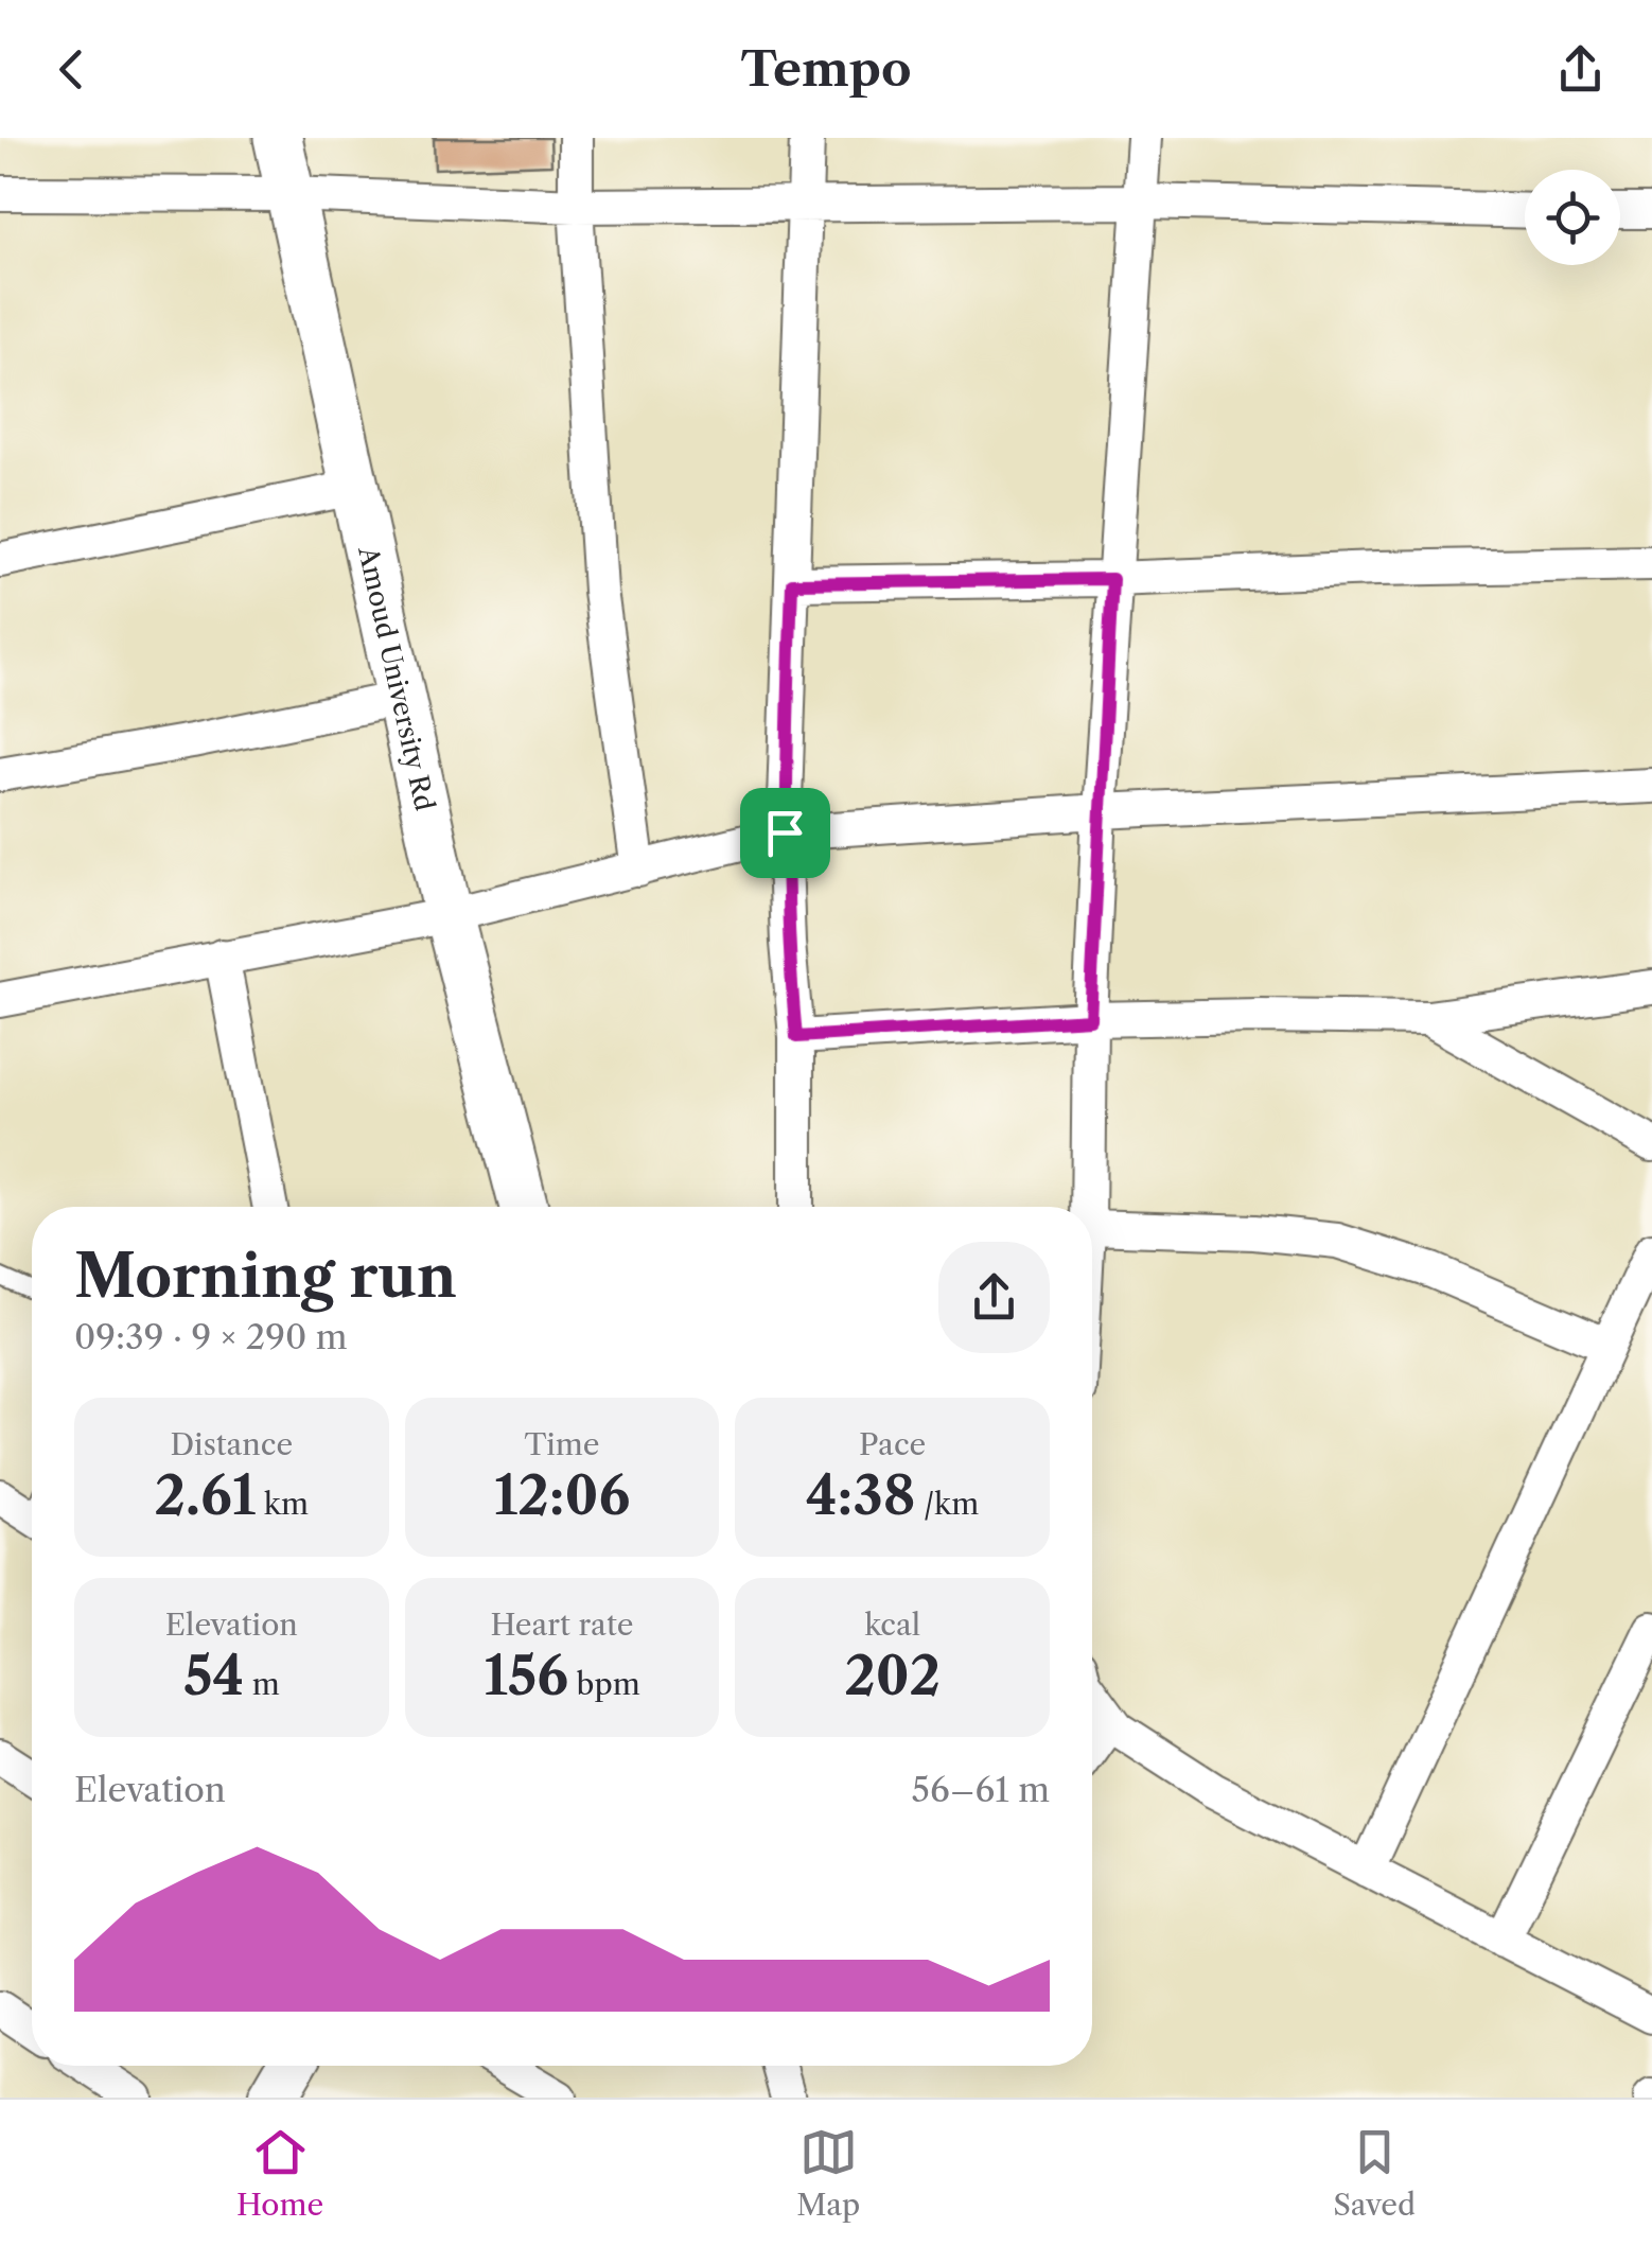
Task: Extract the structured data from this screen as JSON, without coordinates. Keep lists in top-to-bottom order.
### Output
{
  "streets": {
    "street": ["Amoud University Rd"]
  },
  "page": {
    "header": "Tempo",
    "heading": ["Morning run", "09:39 · 9 × 290 m"],
    "stats": [
      ["Distance", "2.61 km"],
      ["Time", "12:06"],
      ["Pace", "4:38 /km"],
      ["Elevation", "54 m"],
      ["Heart rate", "156 bpm"],
      ["kcal", "202"]
    ],
    "chart": ["Elevation", "56–61 m"],
    "tabs": ["Home", "Map", "Saved"]
  }
}
